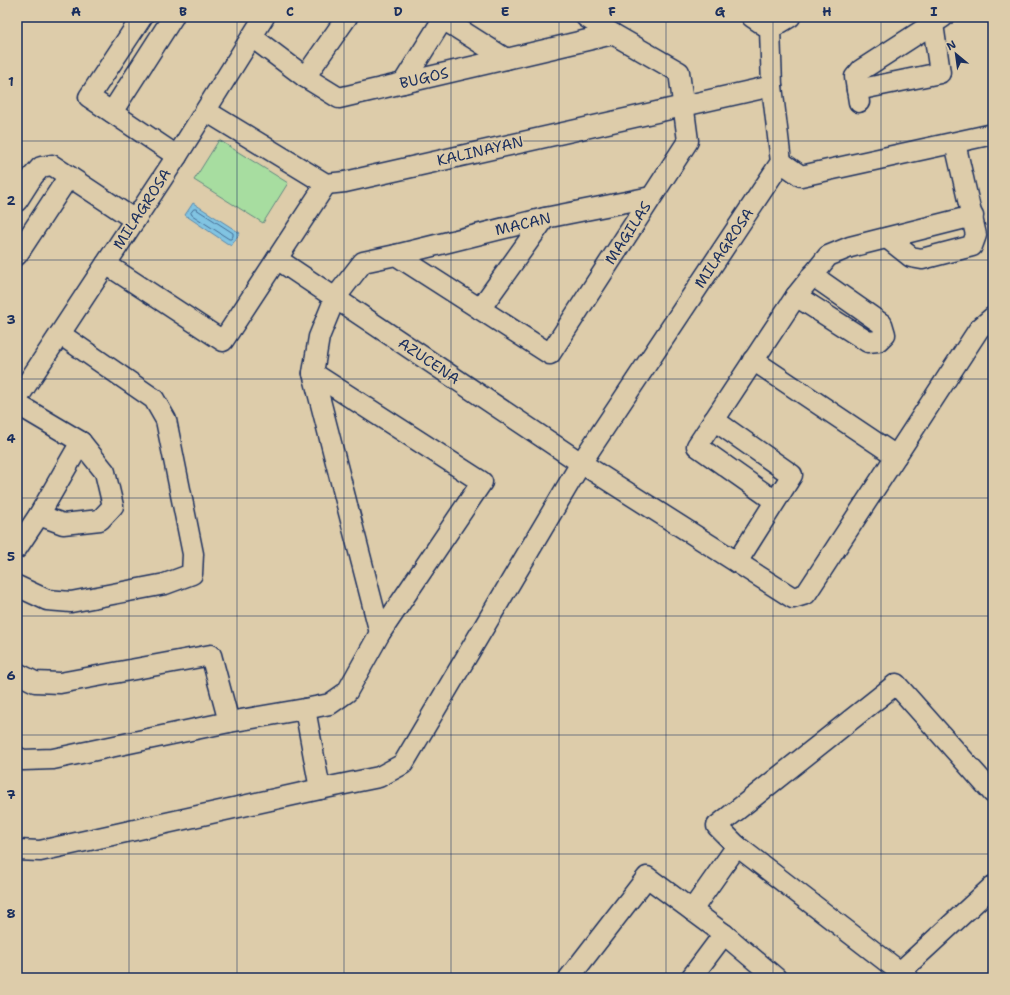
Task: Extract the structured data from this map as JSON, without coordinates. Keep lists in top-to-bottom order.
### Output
{
  "streets": {
    "street": [
      "BUGOS",
      "KALINAYAN",
      "MILAGROSA",
      "MACAN",
      "MAGILAS",
      "AZUCENA"
    ]
  },
  "crossings": [
    ["BUGOS", "MILAGROSA"],
    ["BUGOS", "MAGILAS"],
    ["KALINAYAN", "MAGILAS"],
    ["MILAGROSA", "AZUCENA"],
    ["MACAN", "MAGILAS"],
    ["MACAN", "AZUCENA"]
  ],
  "north": "top left",
  "grid": {
    "columns": [
      "A",
      "B",
      "C",
      "D",
      "E",
      "F",
      "G",
      "H",
      "I"
    ],
    "rows": [
      "1",
      "2",
      "3",
      "4",
      "5",
      "6",
      "7",
      "8"
    ]
  }
}
